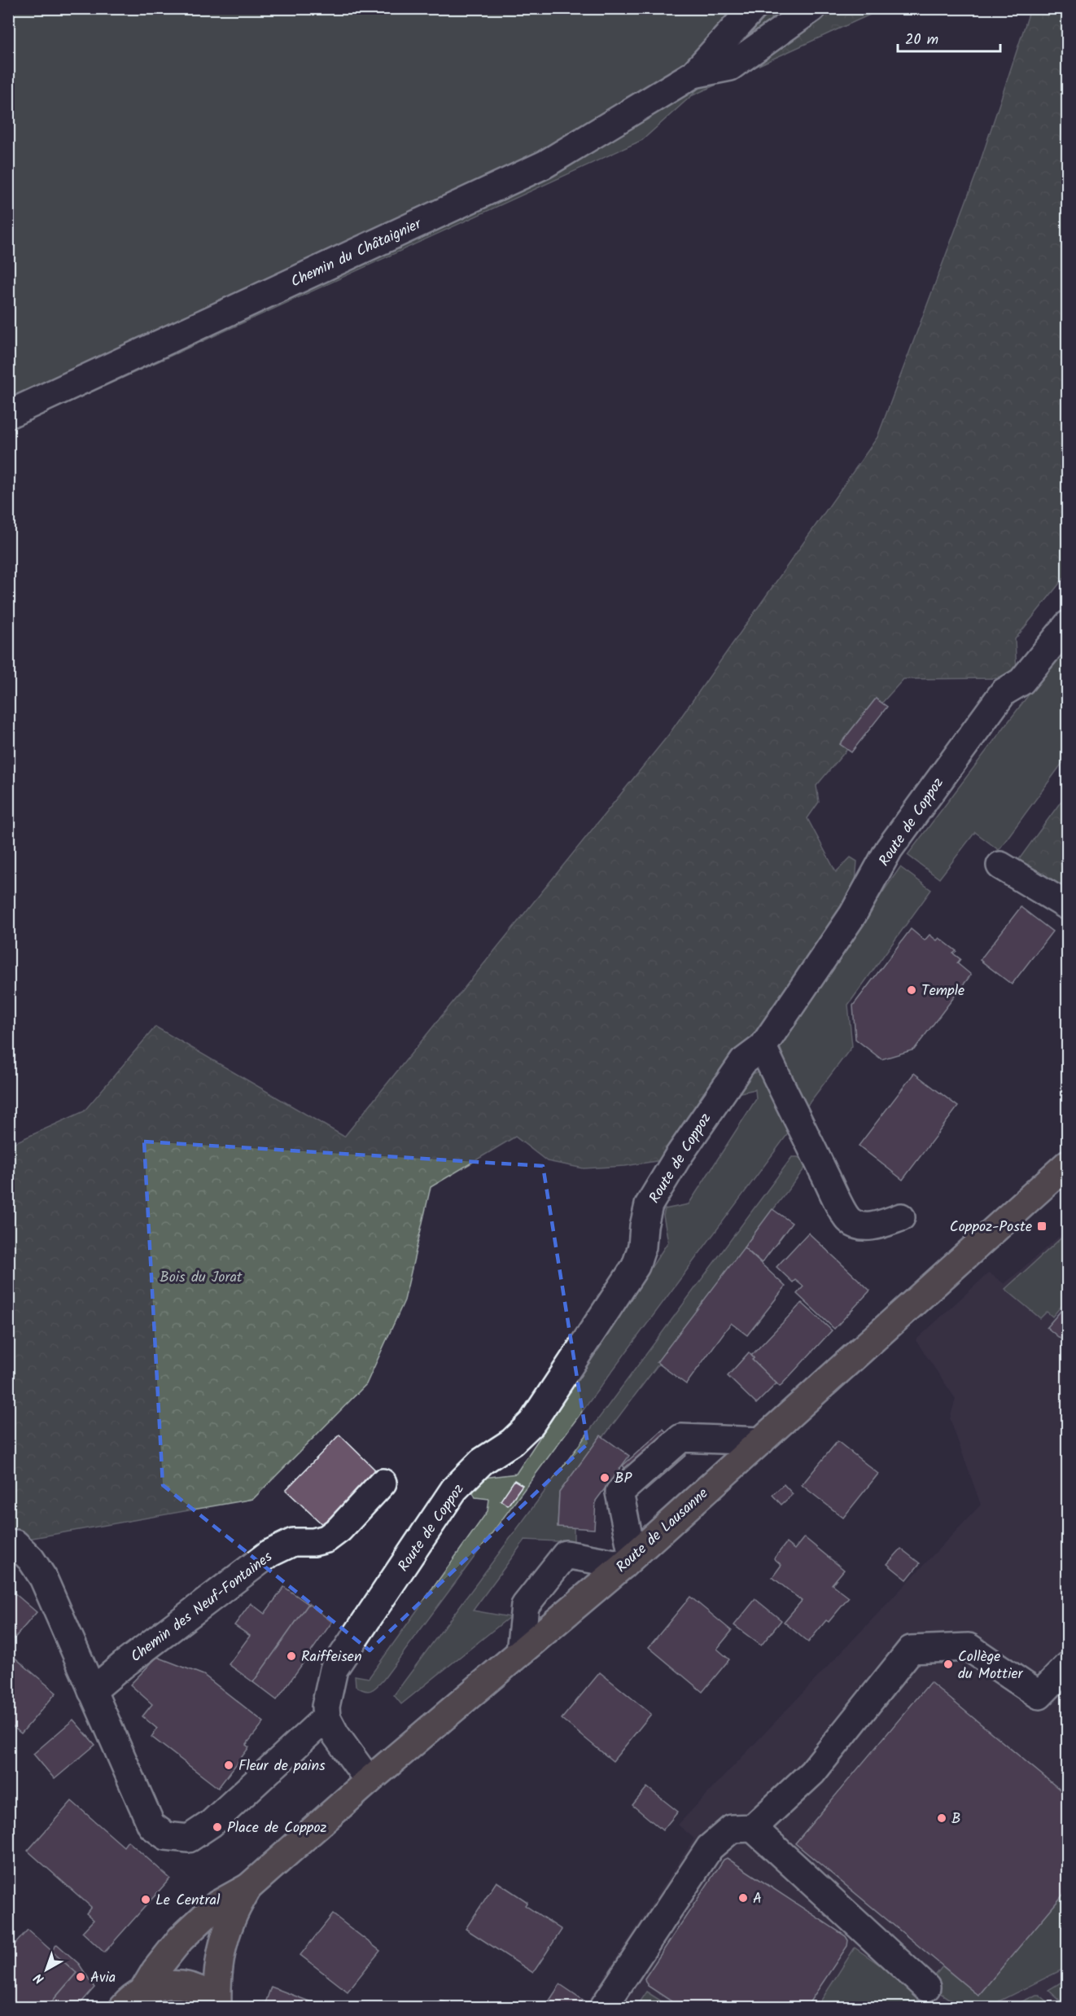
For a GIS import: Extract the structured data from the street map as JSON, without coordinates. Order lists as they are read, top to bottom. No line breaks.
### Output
{"streets":{"main road":["Route de Lausanne"],"street":["Chemin du Châtaignier","Route de Coppoz","Chemin des Neuf-Fontaines"]},"parks":["Bois du Jorat"],"places":{"other":["Temple","BP","Raiffeisen","Collège du Mottier","Fleur de pains","B","Place de Coppoz","A","Le Central","Avia"],"transit":["Coppoz-Poste"]},"scale_bar":"20 m","north":"bottom left"}
